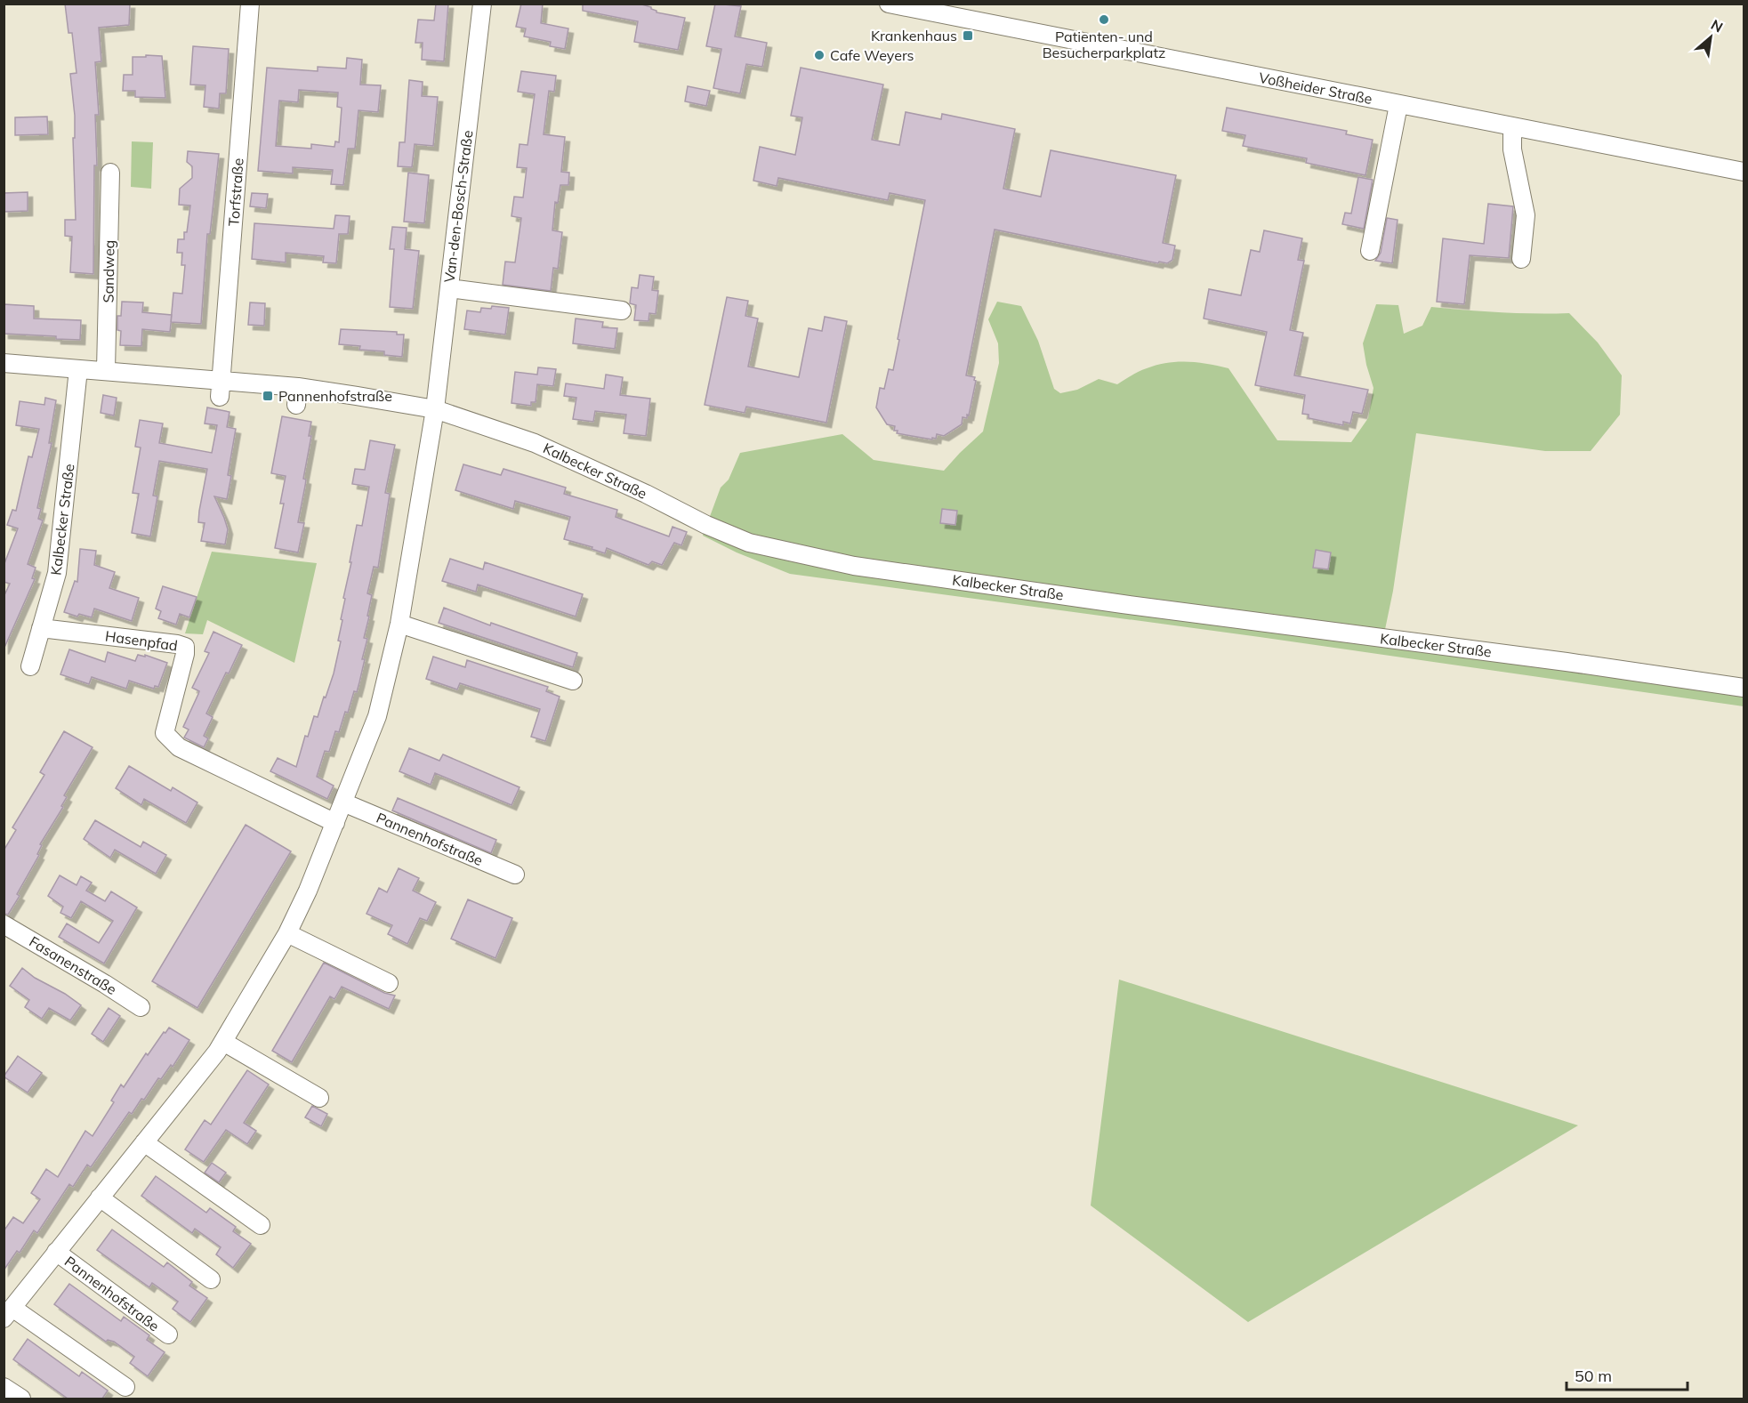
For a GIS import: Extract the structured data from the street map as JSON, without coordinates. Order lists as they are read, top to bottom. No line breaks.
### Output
{"streets":{"street":["Voßheider Straße","Torfstraße","Van-den-Bosch-Straße","Sandweg","Kalbecker Straße","Hasenpfad","Pannenhofstraße","Fasanenstraße"]},"crossings":[["Torfstraße","Kalbecker Straße"],["Van-den-Bosch-Straße","Kalbecker Straße"],["Van-den-Bosch-Straße","Pannenhofstraße"],["Sandweg","Kalbecker Straße"],["Kalbecker Straße","Hasenpfad"],["Kalbecker Straße","Pannenhofstraße"],["Hasenpfad","Pannenhofstraße"]],"places":{"other":["Patienten- und Besucherparkplatz","Cafe Weyers"],"transit":["Krankenhaus","Pannenhofstraße"]},"scale_bar":"50 m","north":"top right"}
